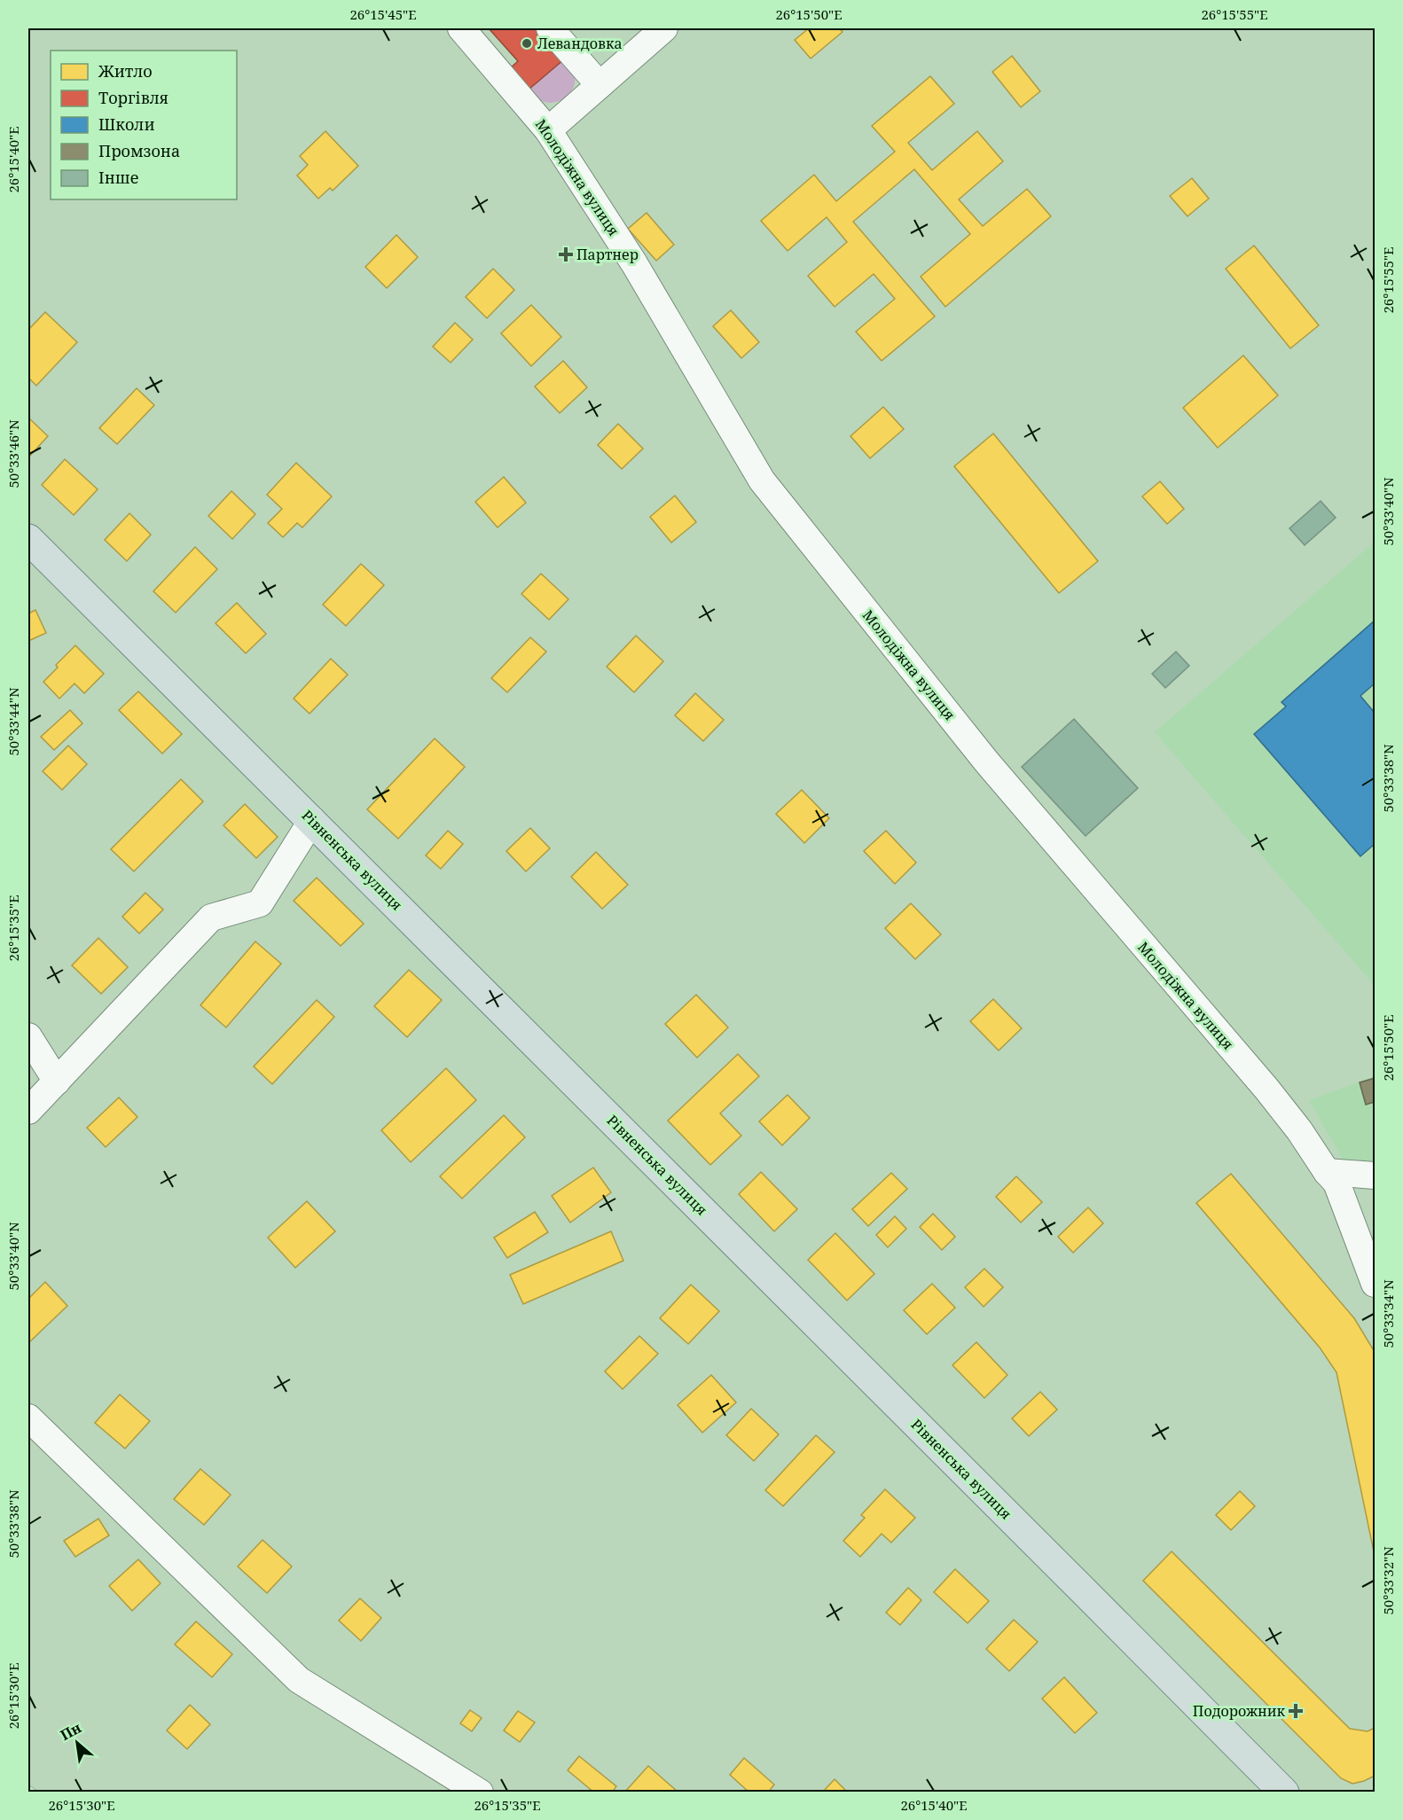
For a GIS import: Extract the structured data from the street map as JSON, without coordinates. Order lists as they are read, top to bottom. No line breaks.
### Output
{"streets":{"main road":["Рівненська вулиця"],"street":["Молодіжна вулиця"]},"places":{"other":["Левандовка"],"health":["Партнер","Подорожник"]},"legend":["Житло","Торгівля","Школи","Промзона","Інше"],"north":"top left","coordinates":["26°15'45\"E","26°15'50\"E","26°15'55\"E","26°15'40\"E","50°33'46\"N","50°33'40\"N","50°33'44\"N","50°33'38\"N","26°15'35\"E","50°33'34\"N","50°33'32\"N","26°15'30\"E"]}
